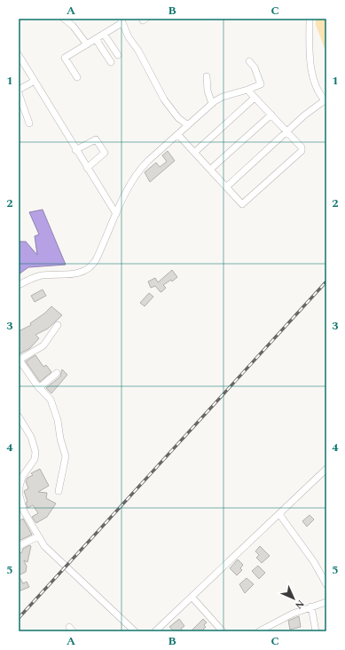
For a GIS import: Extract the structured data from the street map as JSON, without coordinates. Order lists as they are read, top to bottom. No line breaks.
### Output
{"north":"bottom right","grid":{"columns":["A","B","C"],"rows":["1","2","3","4","5"]}}
